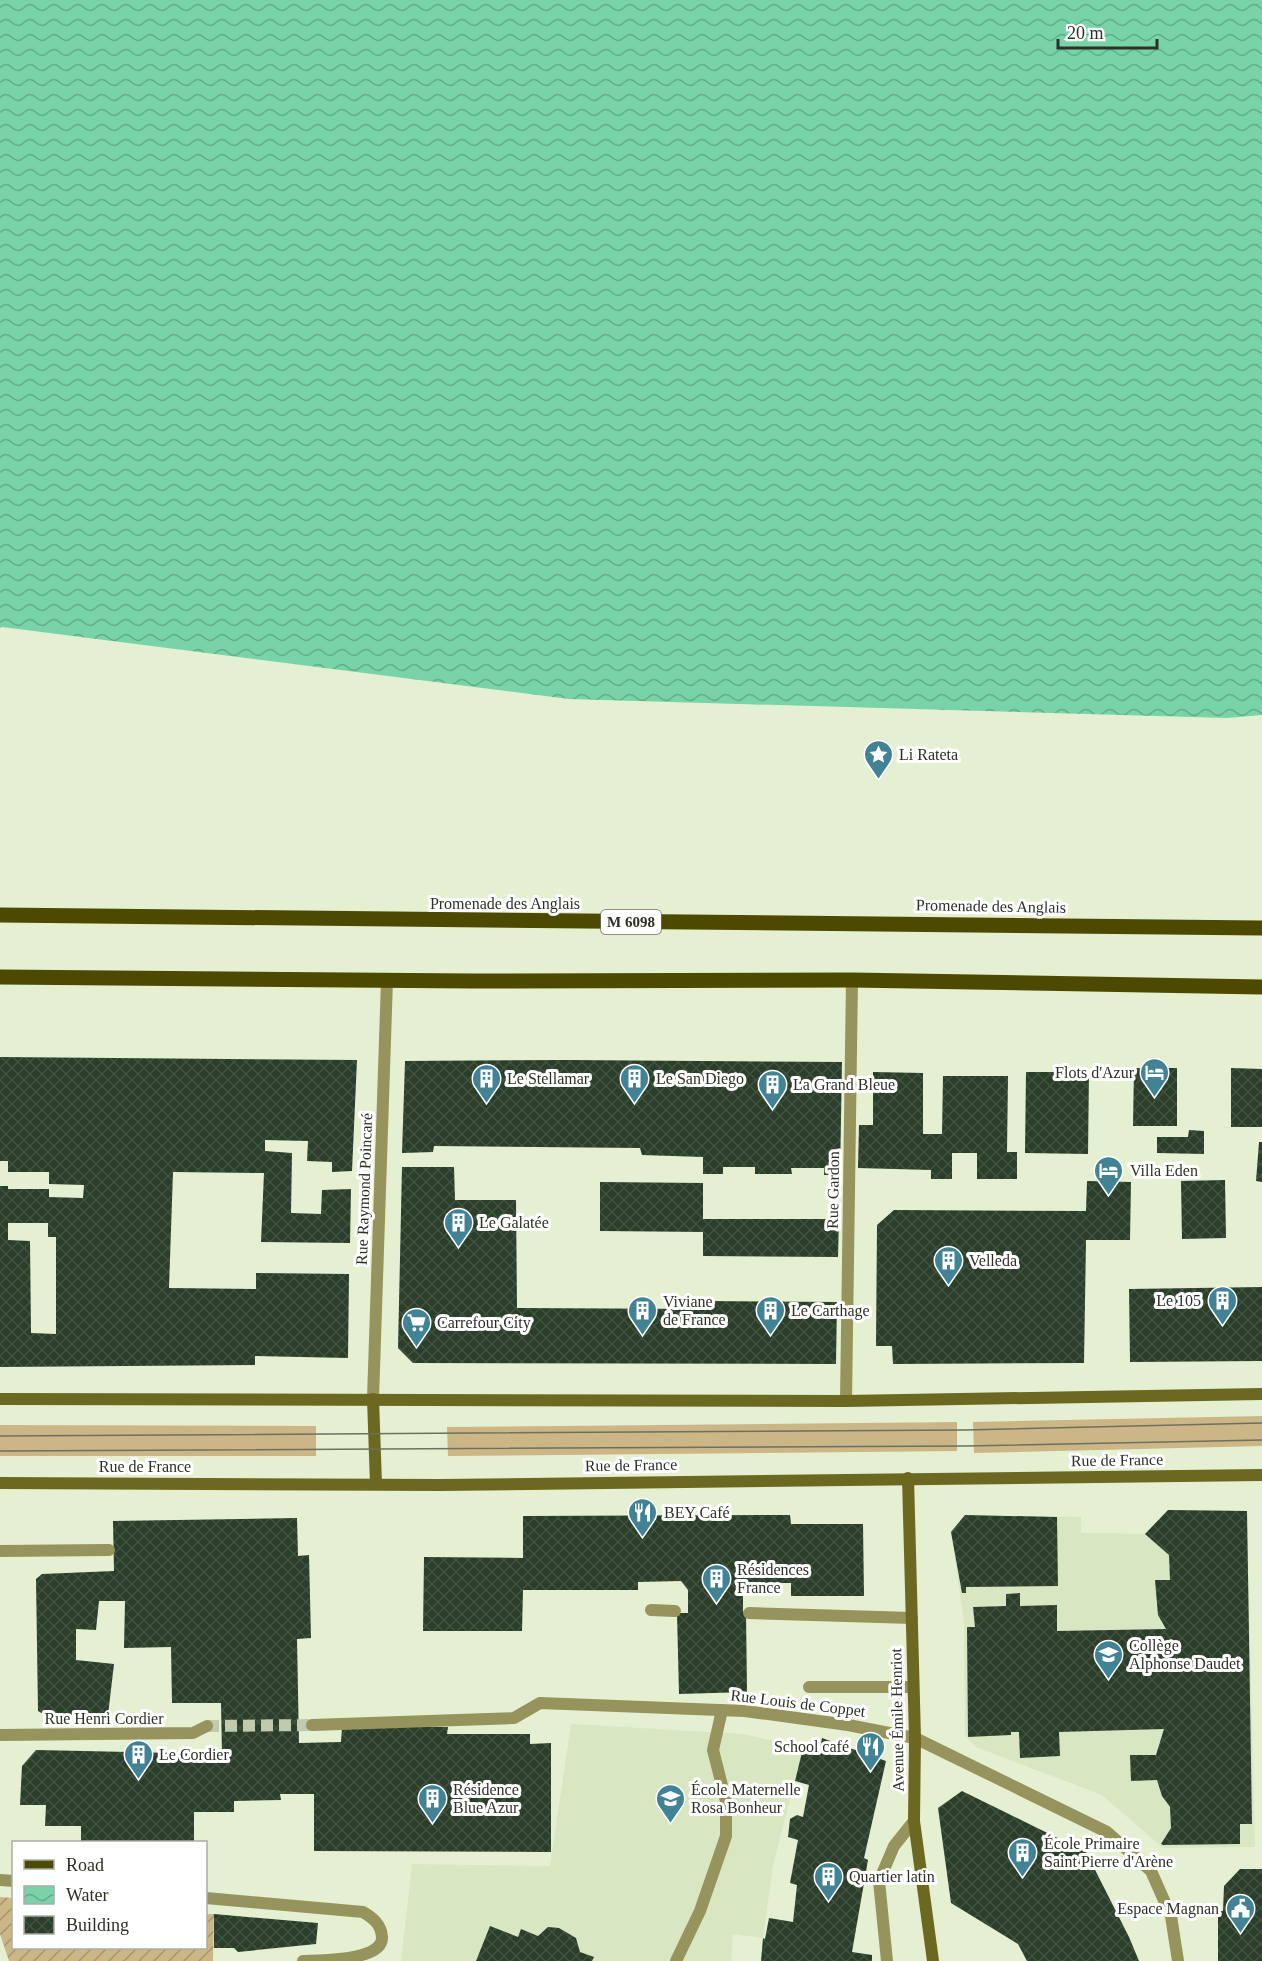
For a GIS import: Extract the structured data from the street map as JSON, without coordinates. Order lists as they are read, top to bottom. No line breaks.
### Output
{"streets":{"main road":["Promenade des Anglais","M 6098","Rue de France","Avenue Émile Henriot"],"street":["Rue Raymond Poincaré","Rue Gardon","Rue Louis de Coppet","Rue Henri Cordier"]},"crossings":[["Rue de France","Avenue Émile Henriot"],["Rue Louis de Coppet","Avenue Émile Henriot"]],"places":{"place":["Li Rateta"],"hotel":["Flots d'Azur","Villa Eden"],"building":["Le Stellamar","Le San Diego","La Grand Bleue","Le Galatée","Velleda","Le 105","Viviane de France","Le Carthage","Résidences France","Le Cordier","Résidence Blue Azur","École Primaire Saint Pierre d'Arène","Quartier latin"],"supermarket":["Carrefour City"],"restaurant":["BEY Café","School café"],"school or university":["Collège Alphonse Daudet","École Maternelle Rosa Bonheur"],"public building":["Espace Magnan"]},"legend":["Road","Water","Building"],"scale_bar":"20 m"}
